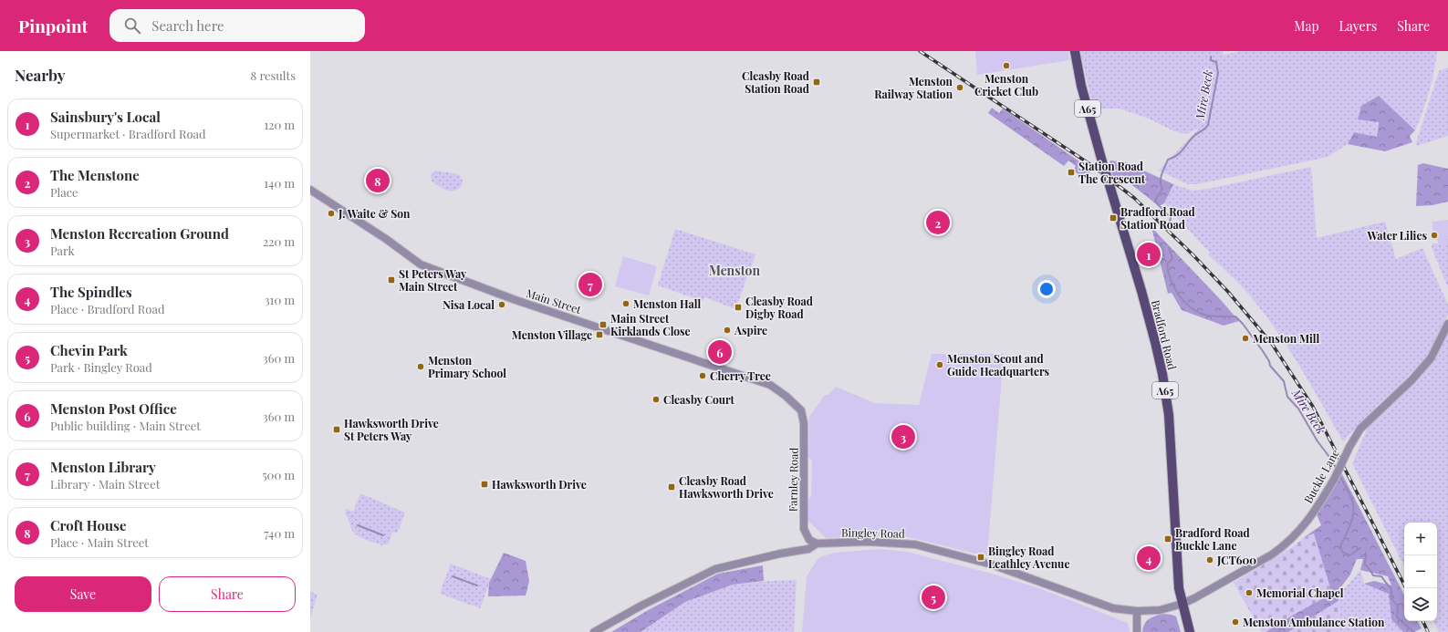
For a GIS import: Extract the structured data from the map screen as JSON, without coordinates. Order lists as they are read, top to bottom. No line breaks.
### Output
{"streets":{"main road":["A65","Bradford Road"],"street":["Main Street","Buckle Lane","Farnley Road","Bingley Road"]},"crossings":[["Main Street","Farnley Road"],["Bradford Road","Buckle Lane"],["Bradford Road","Bingley Road"],["Buckle Lane","Bingley Road"],["Farnley Road","Bingley Road"]],"districts":["Menston"],"water":["Mire Beck"],"places":{"other":["Menston Cricket Club","Menston Railway Station","J. Waite & Son","Water Lilies","Menston Hall","Nisa Local","Aspire","Menston Mill","Menston Scout and Guide Headquarters","Menston Primary School","Cherry Tree","Cleasby Court","JCT600","Memorial Chapel","Menston Ambulance Station"],"transit":["Cleasby Road Station Road","Station Road The Crescent","Bradford Road Station Road","St Peters Way Main Street","Cleasby Road Digby Road","Main Street Kirklands Close","Menston Village","Hawksworth Drive St Peters Way","Hawksworth Drive","Cleasby Road Hawksworth Drive","Bradford Road Buckle Lane","Bingley Road Leathley Avenue"]},"page":{"header":"Pinpoint","search":"Search here","nav":["Map","Layers","Share"],"heading":["Nearby","8 results"],"list":[{"mark":"1","name":"Sainsbury's Local","note":"Supermarket · Bradford Road","value":"120 m"},{"mark":"2","name":"The Menstone","note":"Place","value":"140 m"},{"mark":"3","name":"Menston Recreation Ground","note":"Park","value":"220 m"},{"mark":"4","name":"The Spindles","note":"Place · Bradford Road","value":"310 m"},{"mark":"5","name":"Chevin Park","note":"Park · Bingley Road","value":"360 m"},{"mark":"6","name":"Menston Post Office","note":"Public building · Main Street","value":"360 m"},{"mark":"7","name":"Menston Library","note":"Library · Main Street","value":"500 m"},{"mark":"8","name":"Croft House","note":"Place · Main Street","value":"740 m"}],"pins":["8","2","1","7","6","3","4","5"],"map_buttons":["+","−"],"buttons":["Save","Share"]}}
